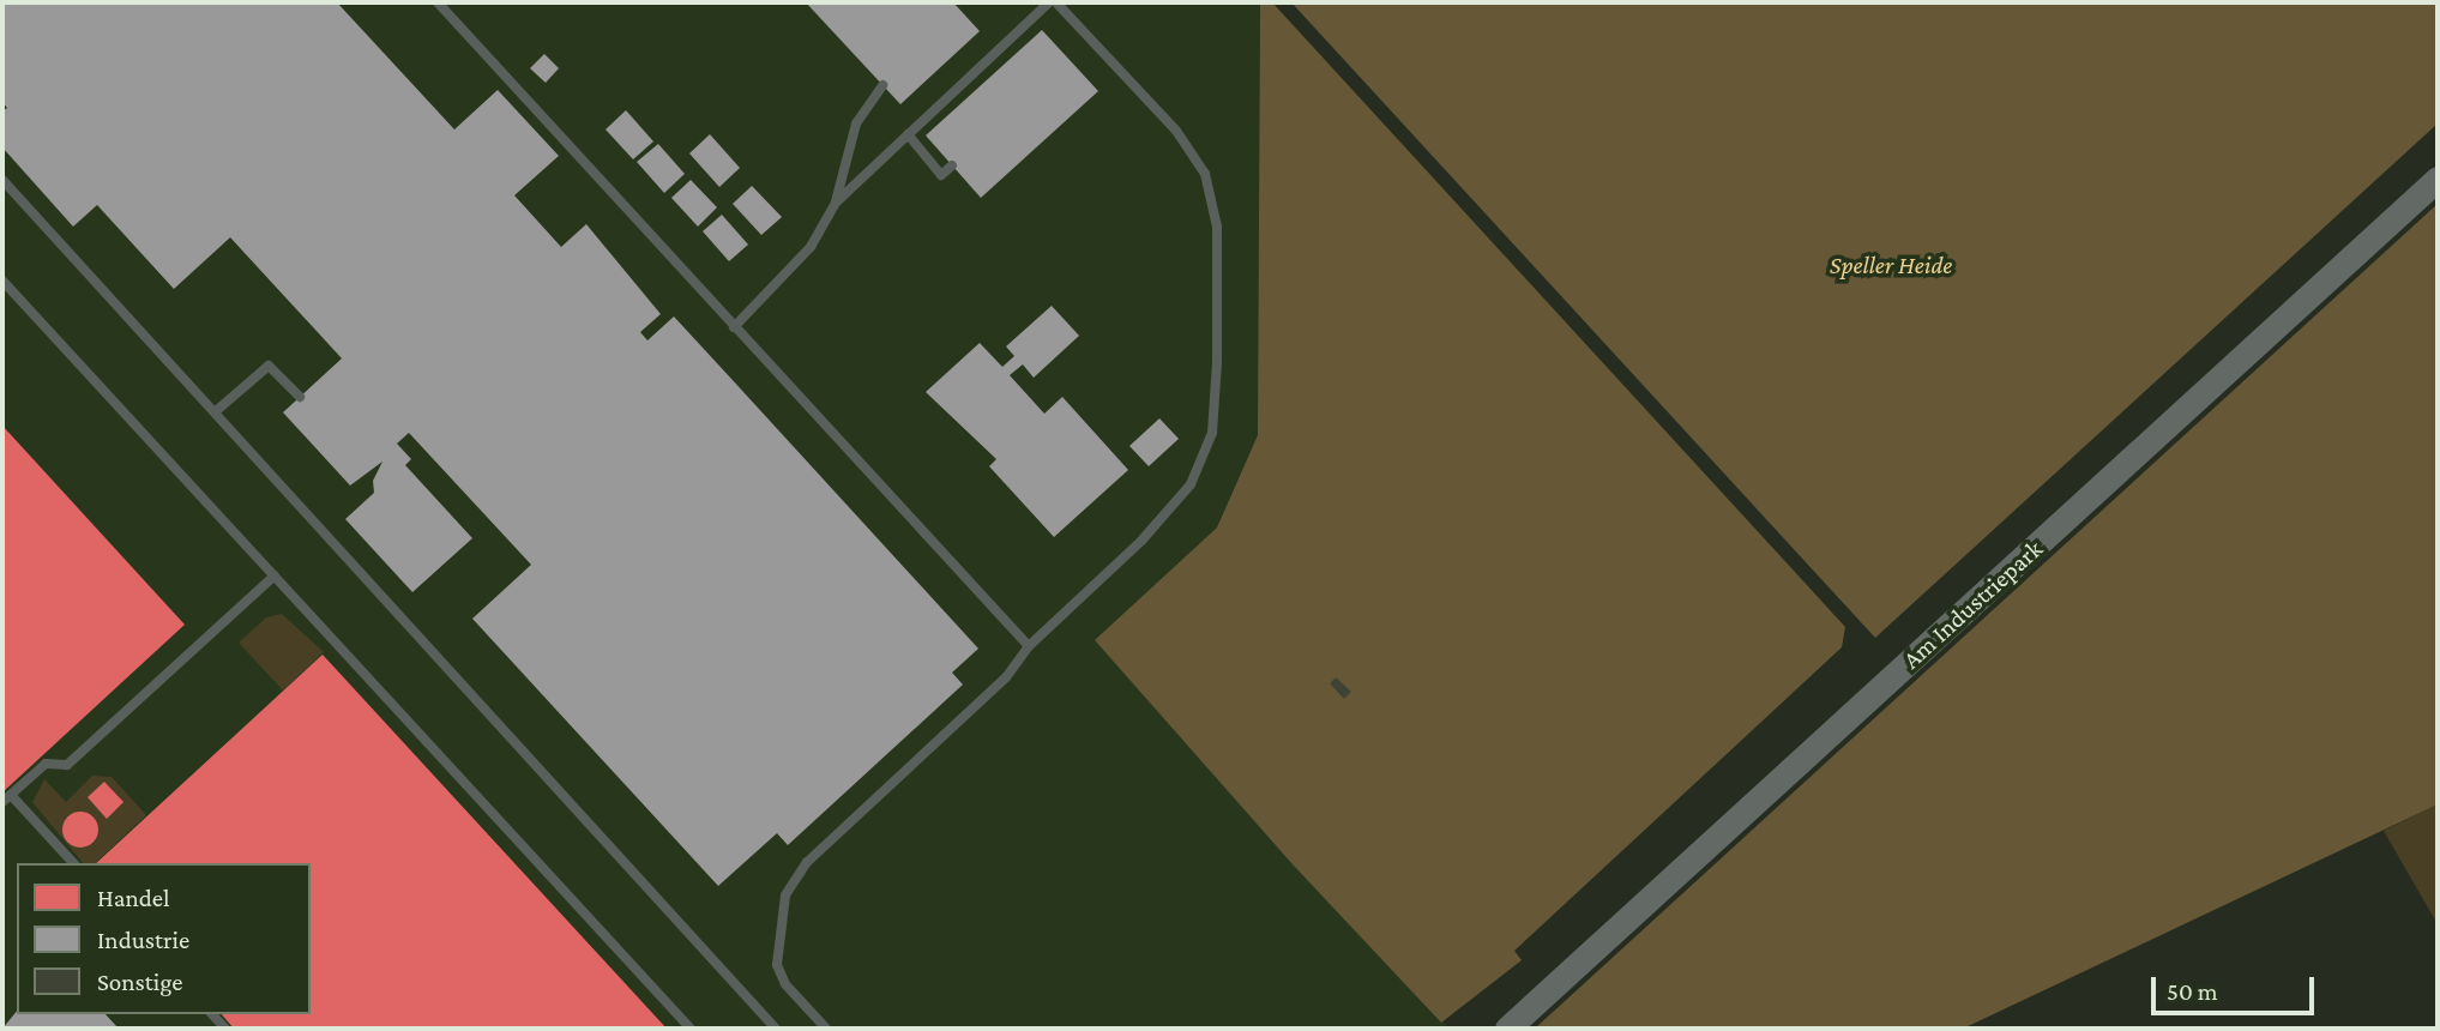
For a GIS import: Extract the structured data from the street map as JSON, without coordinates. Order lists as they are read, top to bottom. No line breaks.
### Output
{"streets":{"street":["Am Industriepark"]},"parks":["Speller Heide"],"legend":["Handel","Industrie","Sonstige"],"scale_bar":"50 m"}
